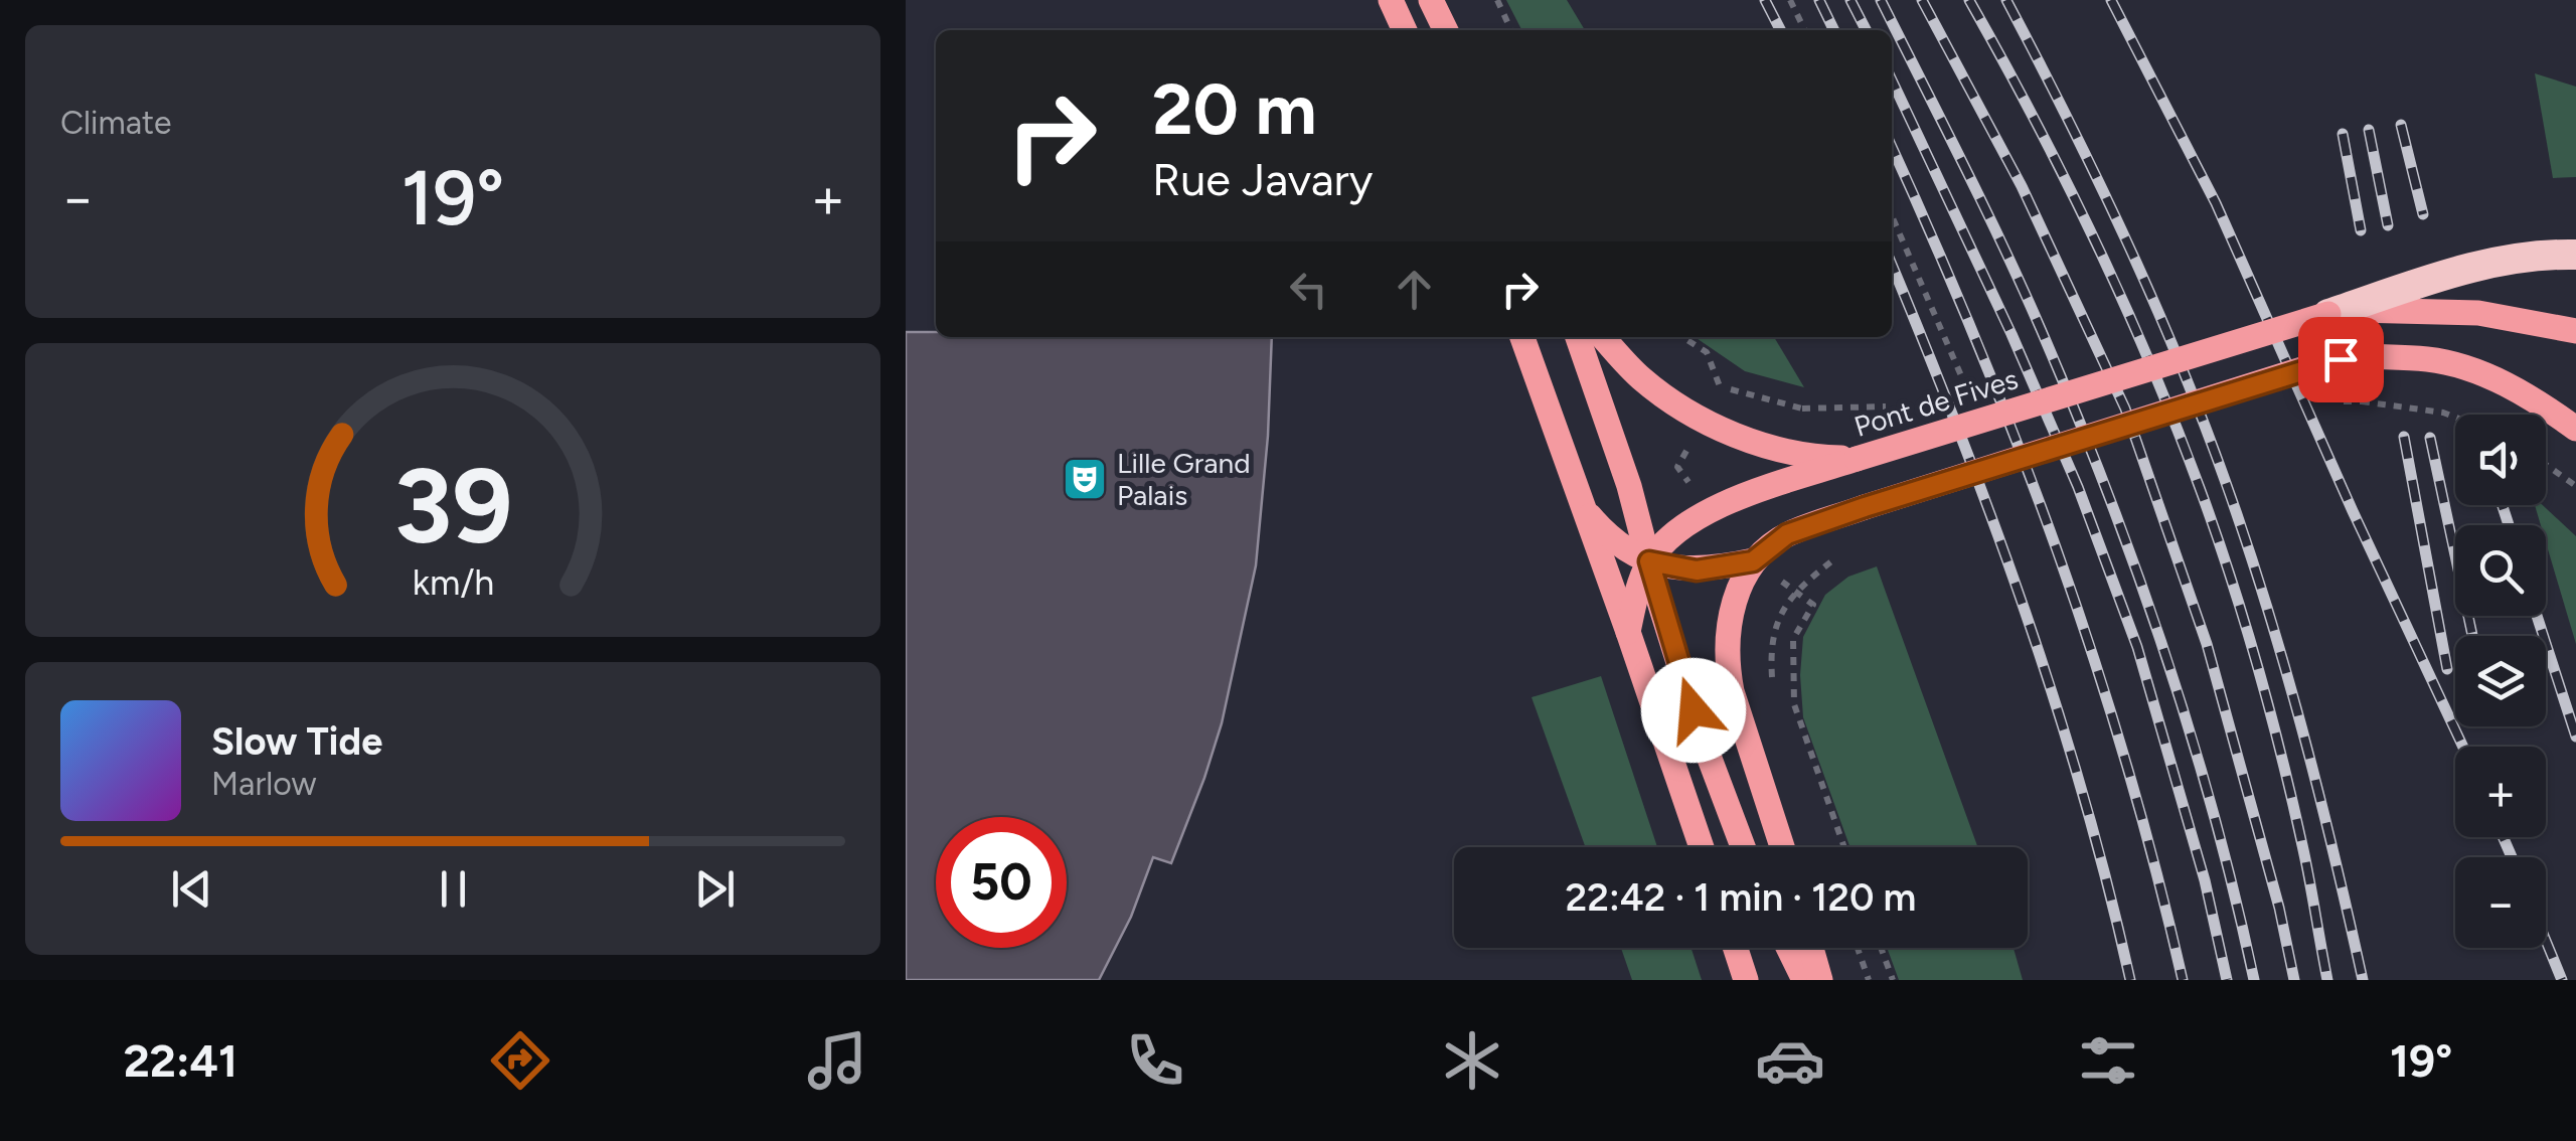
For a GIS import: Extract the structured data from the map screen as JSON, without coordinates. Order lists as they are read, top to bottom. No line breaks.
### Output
{"streets":{"main road":["Pont de Fives"]},"places":{"theatre":["Lille Grand Palais"]},"page":{"tile":"Climate","turn":["20 m","Rue Javary"],"heat":["−","19°","+"],"map_buttons":["+","−"],"song":["Slow Tide","Marlow"],"limit":"50","trip":"22:42 · 1 min · 120 m","tabs":["22:41","19°"],"gauge":["39","km/h"]}}
